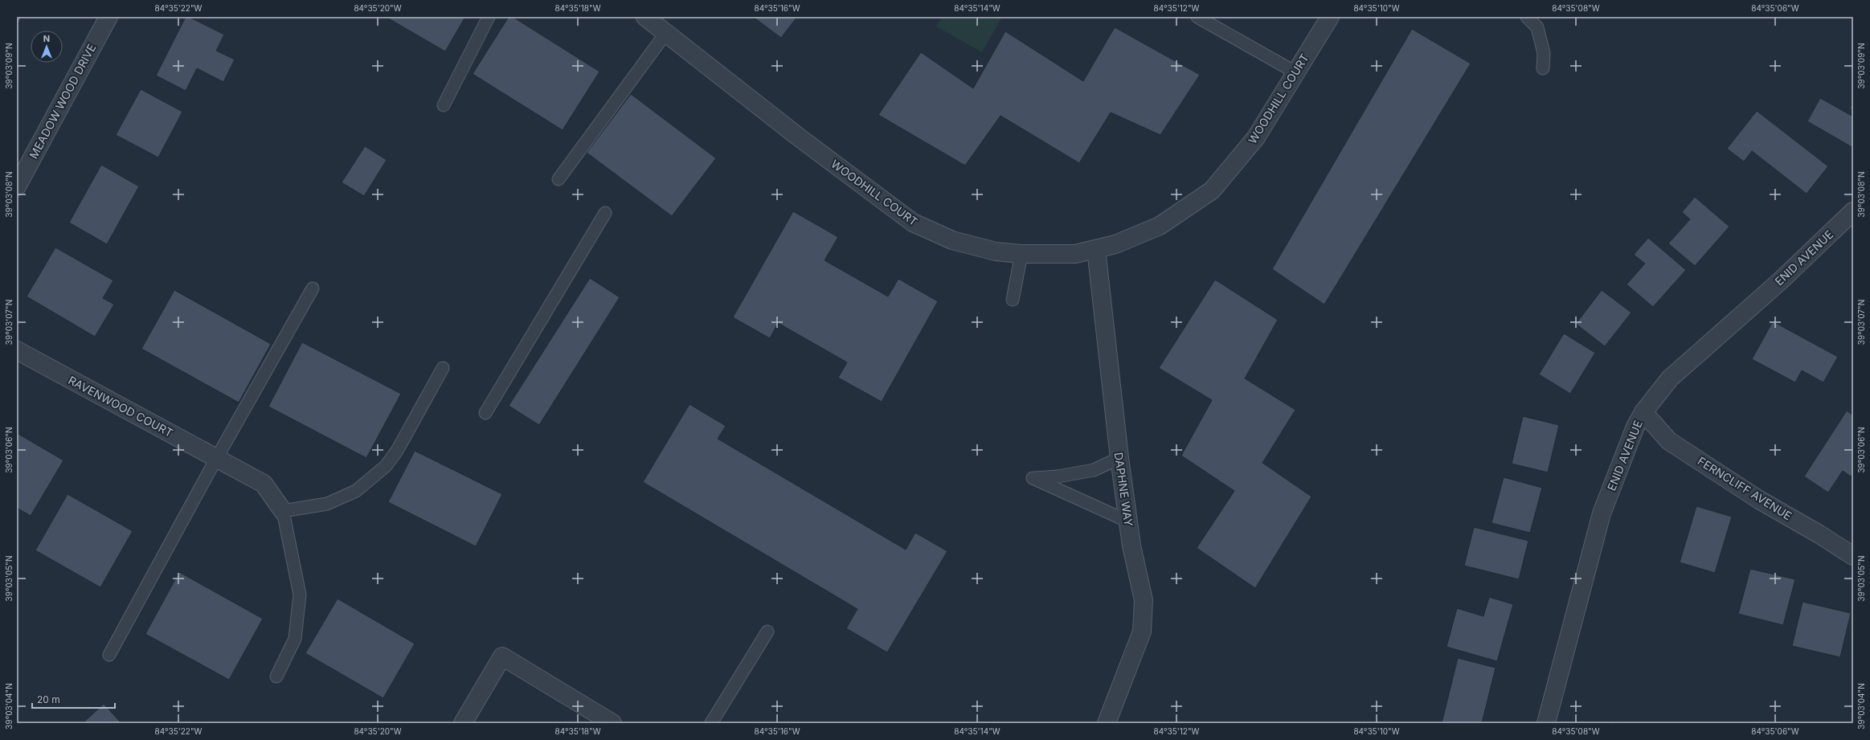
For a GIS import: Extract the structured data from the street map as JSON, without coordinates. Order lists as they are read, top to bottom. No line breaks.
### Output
{"streets":{"street":["WOODHILL COURT","MEADOW WOOD DRIVE","ENID AVENUE","RAVENWOOD COURT","FERNCLIFF AVENUE","DAPHNE WAY"]},"crossings":[["WOODHILL COURT","DAPHNE WAY"],["ENID AVENUE","FERNCLIFF AVENUE"]],"scale_bar":"20 m","north":"top","coordinates":["84°35'22\"W","84°35'20\"W","84°35'18\"W","84°35'16\"W","84°35'14\"W","84°35'12\"W","84°35'10\"W","84°35'08\"W","84°35'06\"W","39°03'09\"N","39°03'08\"N","39°03'07\"N","39°03'06\"N","39°03'05\"N","39°03'04\"N"]}
